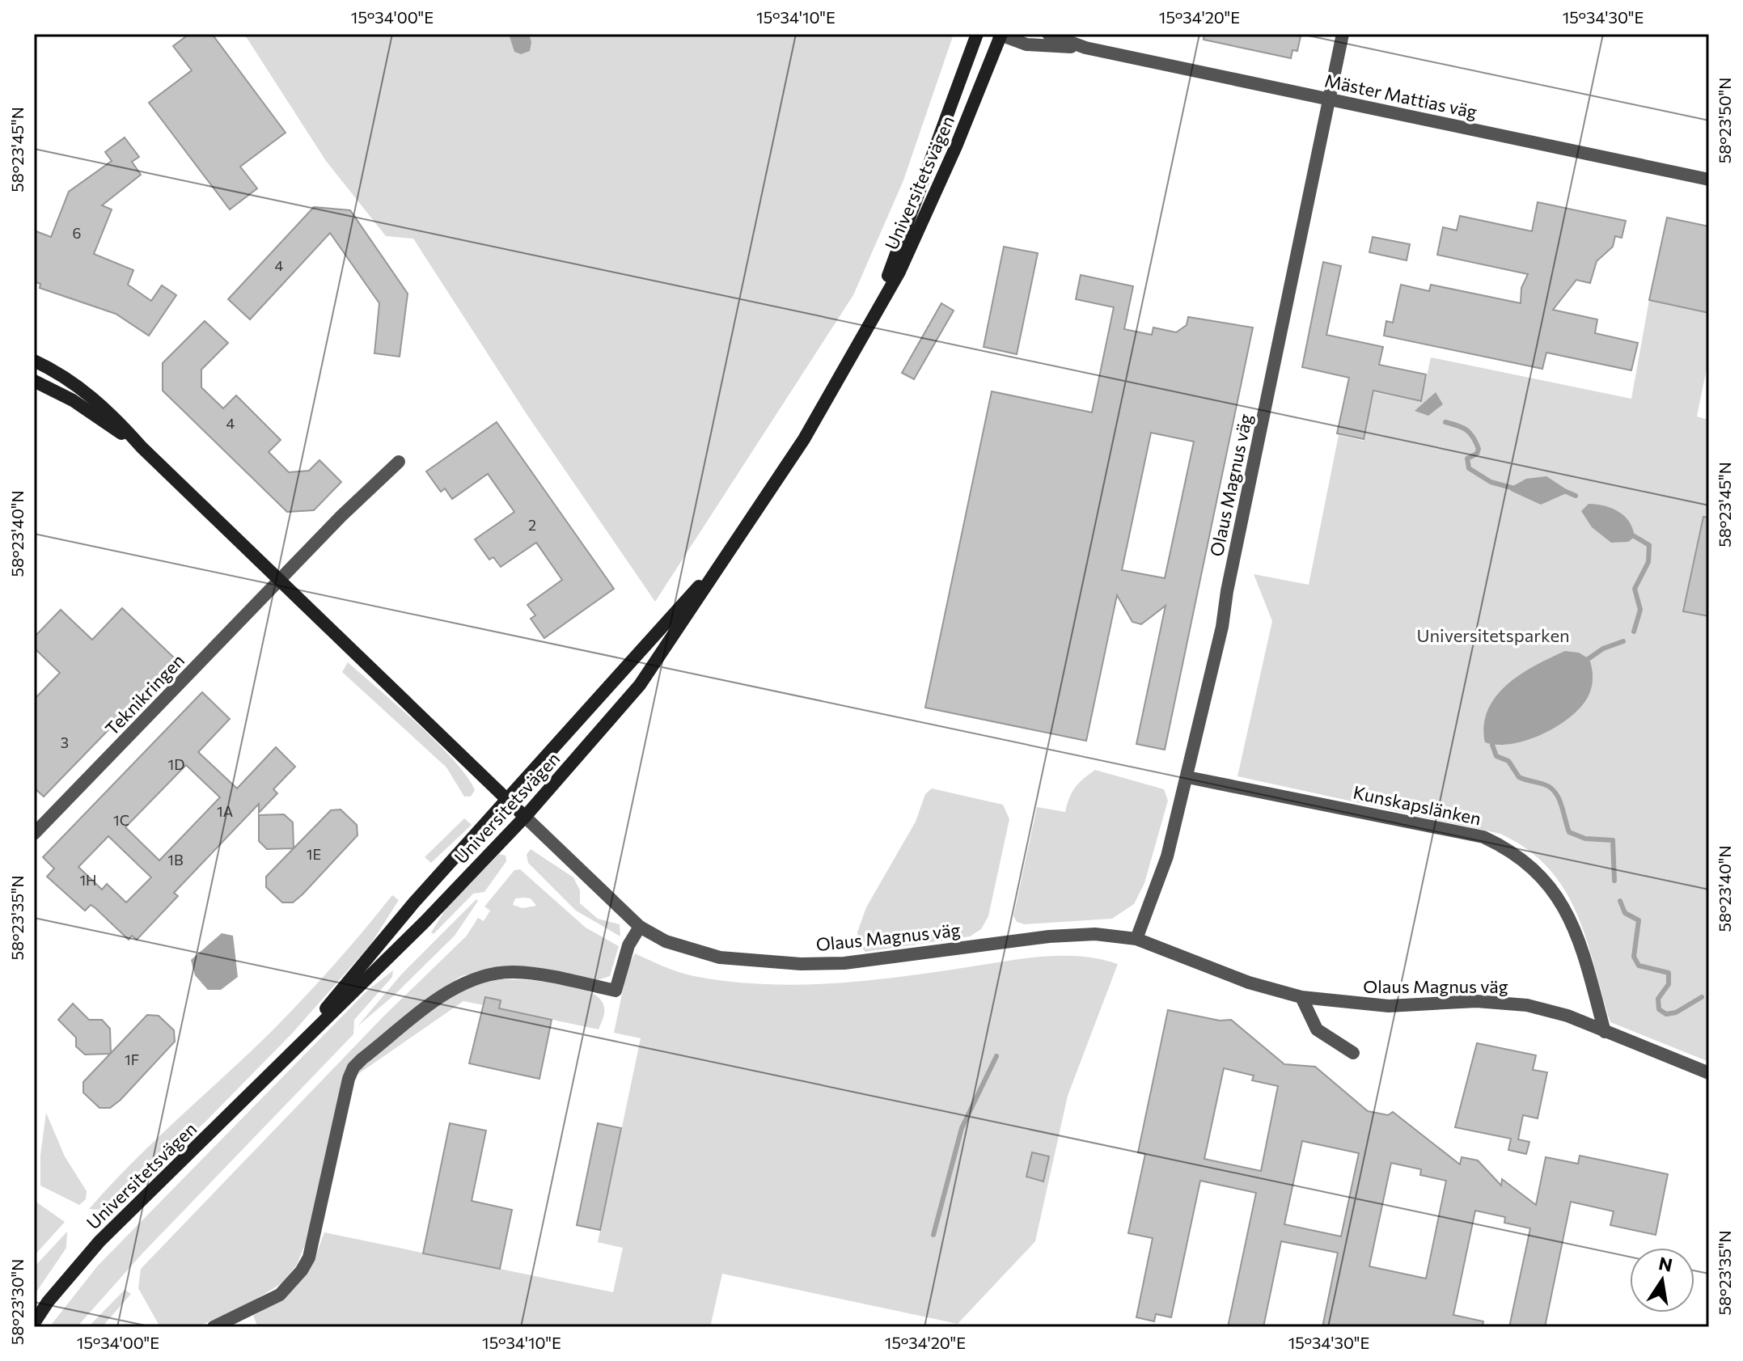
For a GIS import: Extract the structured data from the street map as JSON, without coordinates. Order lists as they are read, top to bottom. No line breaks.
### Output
{"streets":{"main road":["Universitetsvägen","Olaus Magnus väg"],"street":["Mäster Mattias väg","Teknikringen","Kunskapslänken"]},"crossings":[["Mäster Mattias väg","Universitetsvägen"],["Mäster Mattias väg","Olaus Magnus väg"],["Universitetsvägen","Olaus Magnus väg"],["Olaus Magnus väg","Kunskapslänken"]],"parks":["Universitetsparken"],"house_numbers":["6","4","4","2","3","1D","1A","1C","1E","1B","1H","1F"],"north":"top","coordinates":["15°34'00\"E","15°34'10\"E","15°34'20\"E","15°34'30\"E","58°23'50\"N","58°23'45\"N","58°23'40\"N","58°23'35\"N","58°23'30\"N"]}
